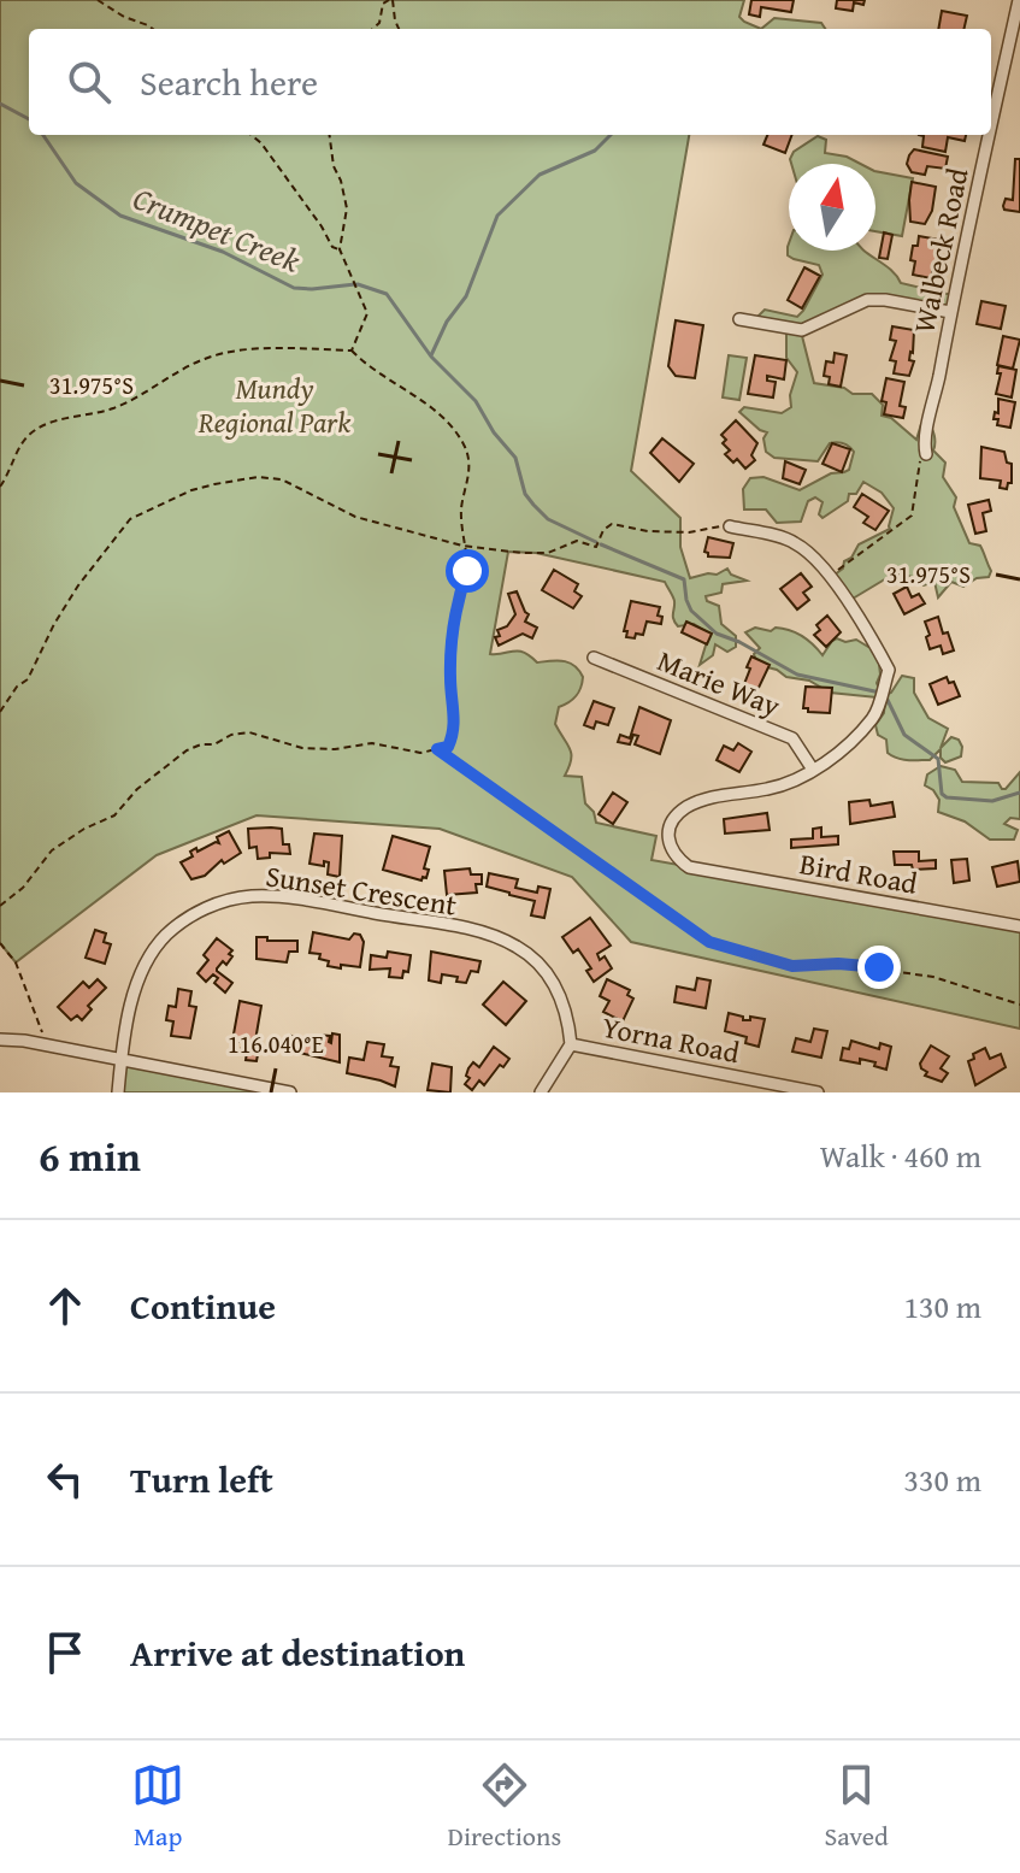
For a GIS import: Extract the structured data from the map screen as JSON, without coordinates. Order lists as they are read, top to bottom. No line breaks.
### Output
{"streets":{"street":["Walbeck Road","Marie Way","Bird Road","Sunset Crescent","Yorna Road"]},"crossings":[["Marie Way","Bird Road"],["Sunset Crescent","Yorna Road"]],"water":["Crumpet Creek"],"parks":["Mundy Regional Park"],"north":"top","page":{"search":"Search here","heading":["6 min","Walk · 460 m"],"list":[["Continue","130 m"],["Turn left","330 m"],"Arrive at destination"],"nav":["Map","Directions","Saved"]},"coordinates":["31.975°S","116.040°E"]}
